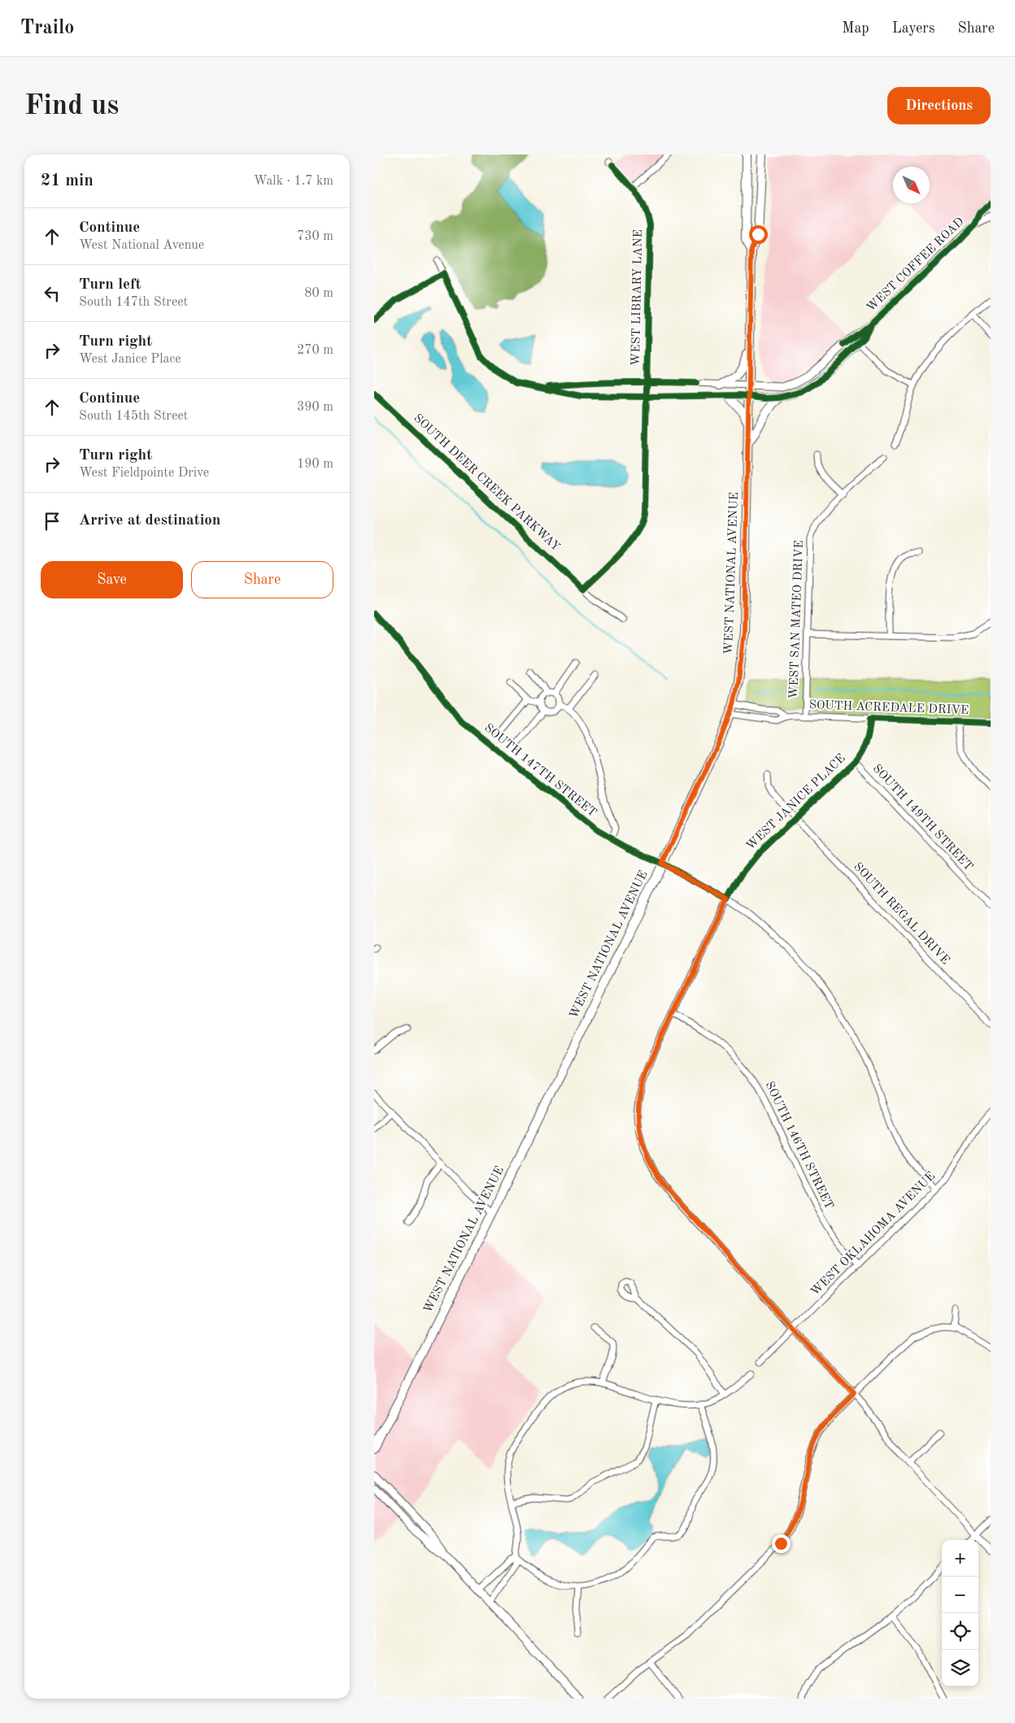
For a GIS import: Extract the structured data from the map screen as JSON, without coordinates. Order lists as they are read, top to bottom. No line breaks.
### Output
{"streets":{"main road":["WEST NATIONAL AVENUE"],"street":["WEST COFFEE ROAD","WEST LIBRARY LANE","SOUTH DEER CREEK PARKWAY","WEST SAN MATEO DRIVE","SOUTH ACREDALE DRIVE","SOUTH 147TH STREET","WEST JANICE PLACE","SOUTH 149TH STREET","SOUTH REGAL DRIVE","SOUTH 146TH STREET","WEST OKLAHOMA AVENUE"]},"crossings":[["WEST COFFEE ROAD","WEST NATIONAL AVENUE"],["WEST LIBRARY LANE","SOUTH DEER CREEK PARKWAY"],["WEST NATIONAL AVENUE","SOUTH ACREDALE DRIVE"],["WEST NATIONAL AVENUE","SOUTH 147TH STREET"],["WEST SAN MATEO DRIVE","SOUTH ACREDALE DRIVE"],["SOUTH ACREDALE DRIVE","WEST JANICE PLACE"],["SOUTH 147TH STREET","WEST JANICE PLACE"],["SOUTH 147TH STREET","WEST OKLAHOMA AVENUE"],["WEST JANICE PLACE","SOUTH 149TH STREET"],["WEST JANICE PLACE","SOUTH REGAL DRIVE"],["WEST JANICE PLACE","SOUTH 146TH STREET"],["WEST JANICE PLACE","WEST OKLAHOMA AVENUE"],["SOUTH 146TH STREET","WEST OKLAHOMA AVENUE"]],"north":"bottom right","page":{"header":"Trailo","nav":["Map","Layers","Share"],"buttons":["Directions",["Save","Share"]],"title":"Find us","heading":["21 min","Walk · 1.7 km"],"list":[["Continue","West National Avenue","730 m"],["Turn left","South 147th Street","80 m"],["Turn right","West Janice Place","270 m"],["Continue","South 145th Street","390 m"],["Turn right","West Fieldpointe Drive","190 m"],"Arrive at destination"],"map_buttons":["+","−"]}}
